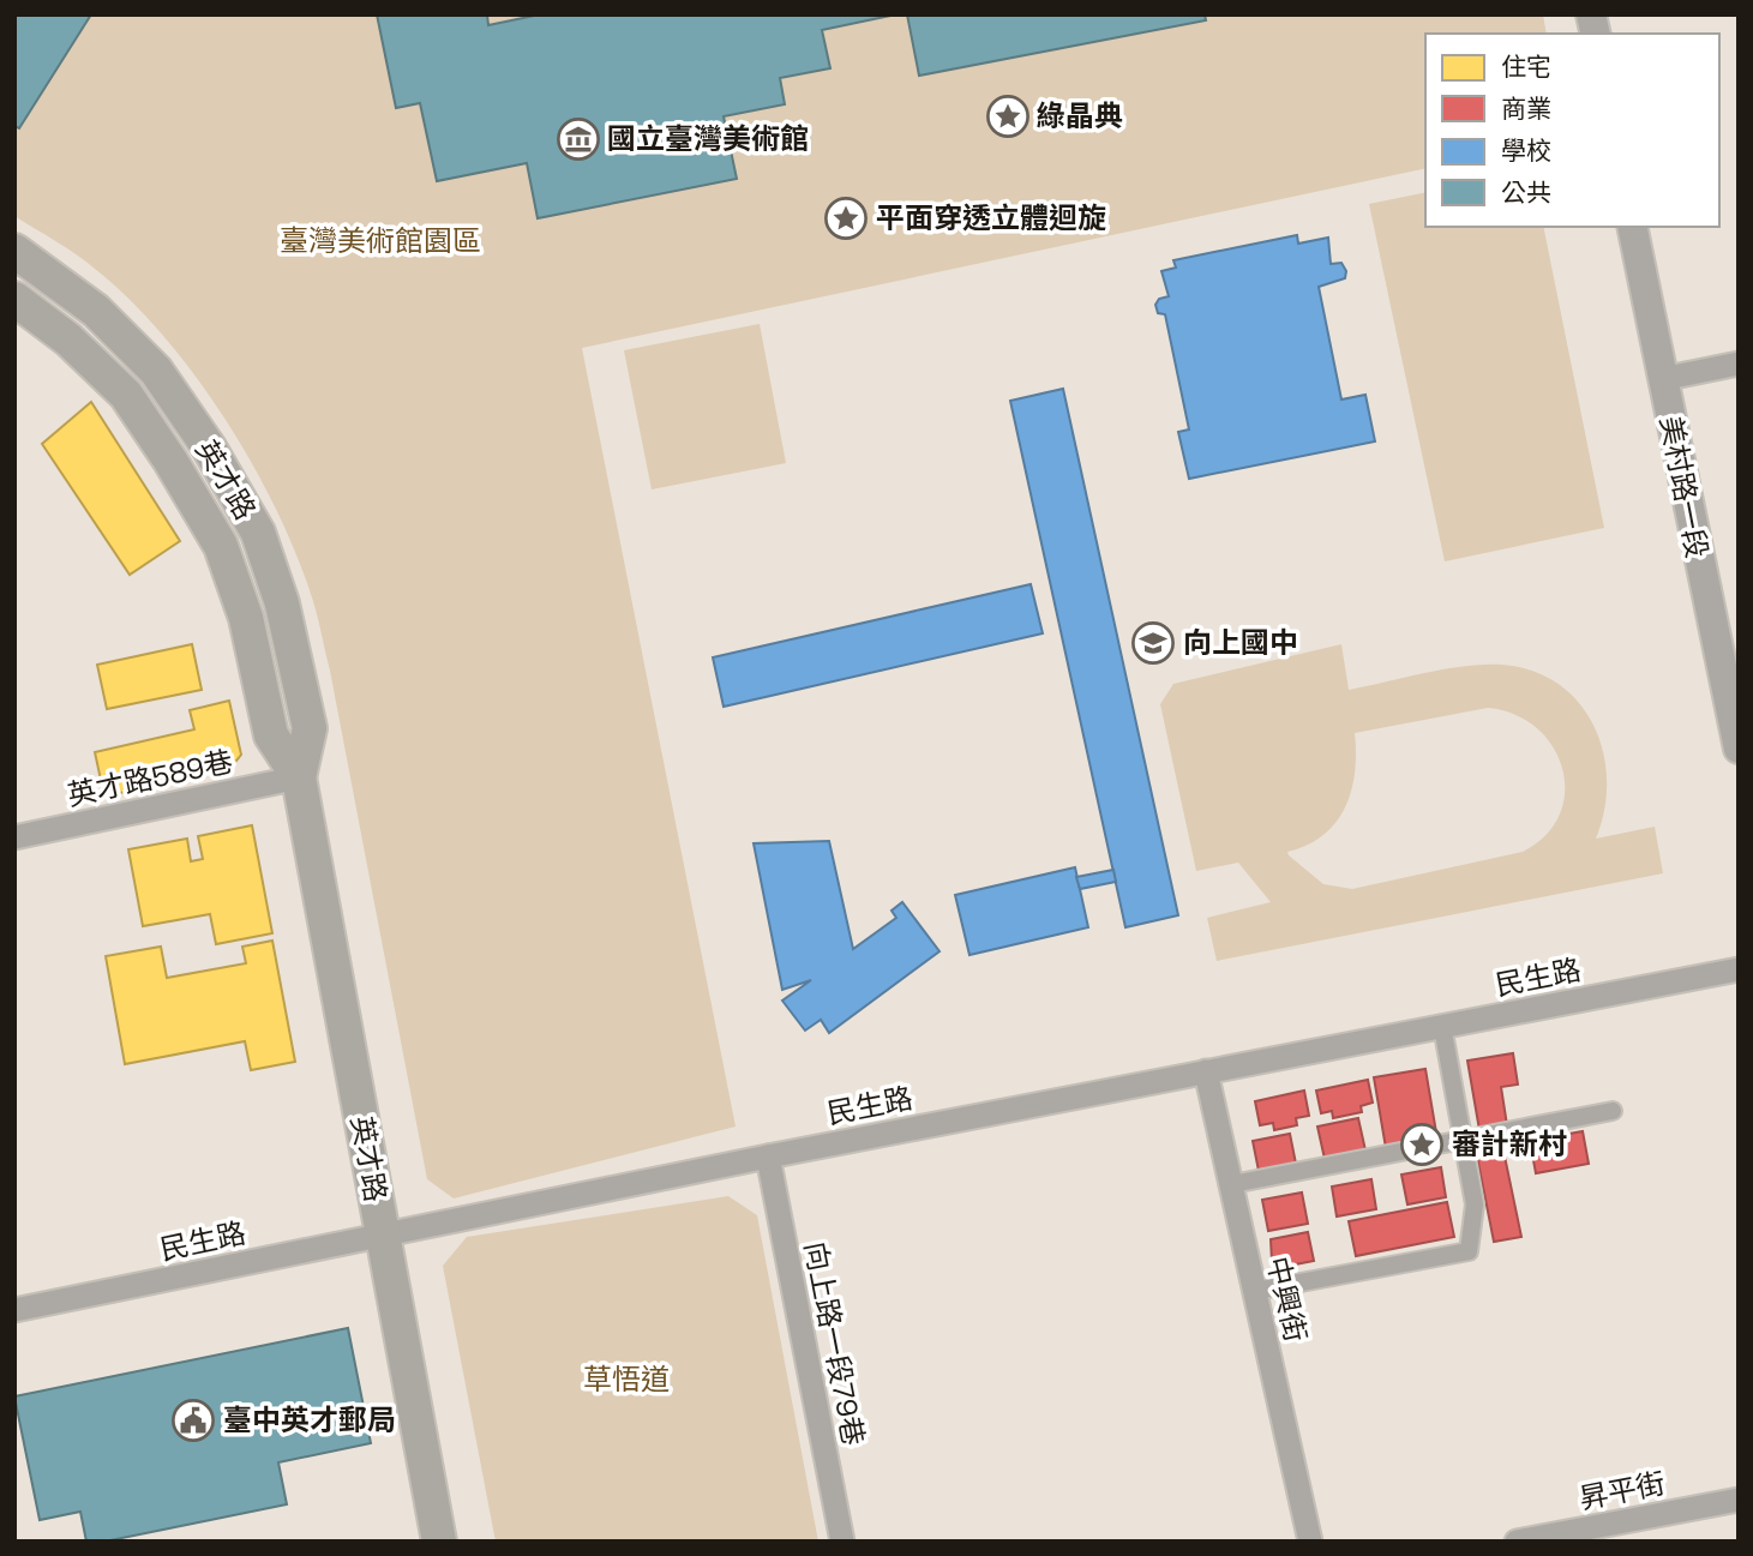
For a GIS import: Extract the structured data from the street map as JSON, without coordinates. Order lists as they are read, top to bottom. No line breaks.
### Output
{"streets":{"main road":["英才路"],"street":["美村路一段","英才路589巷","民生路","中興街","向上路一段79巷","昇平街"]},"crossings":[["英才路","英才路589巷"],["英才路","民生路"],["民生路","中興街"],["民生路","向上路一段79巷"]],"parks":["臺灣美術館園區","草悟道"],"places":{"place":["綠晶典","平面穿透立體迴旋","審計新村"],"museum":["國立臺灣美術館"],"school or university":["向上國中"],"public building":["臺中英才郵局"]},"legend":["住宅","商業","學校","公共"]}
